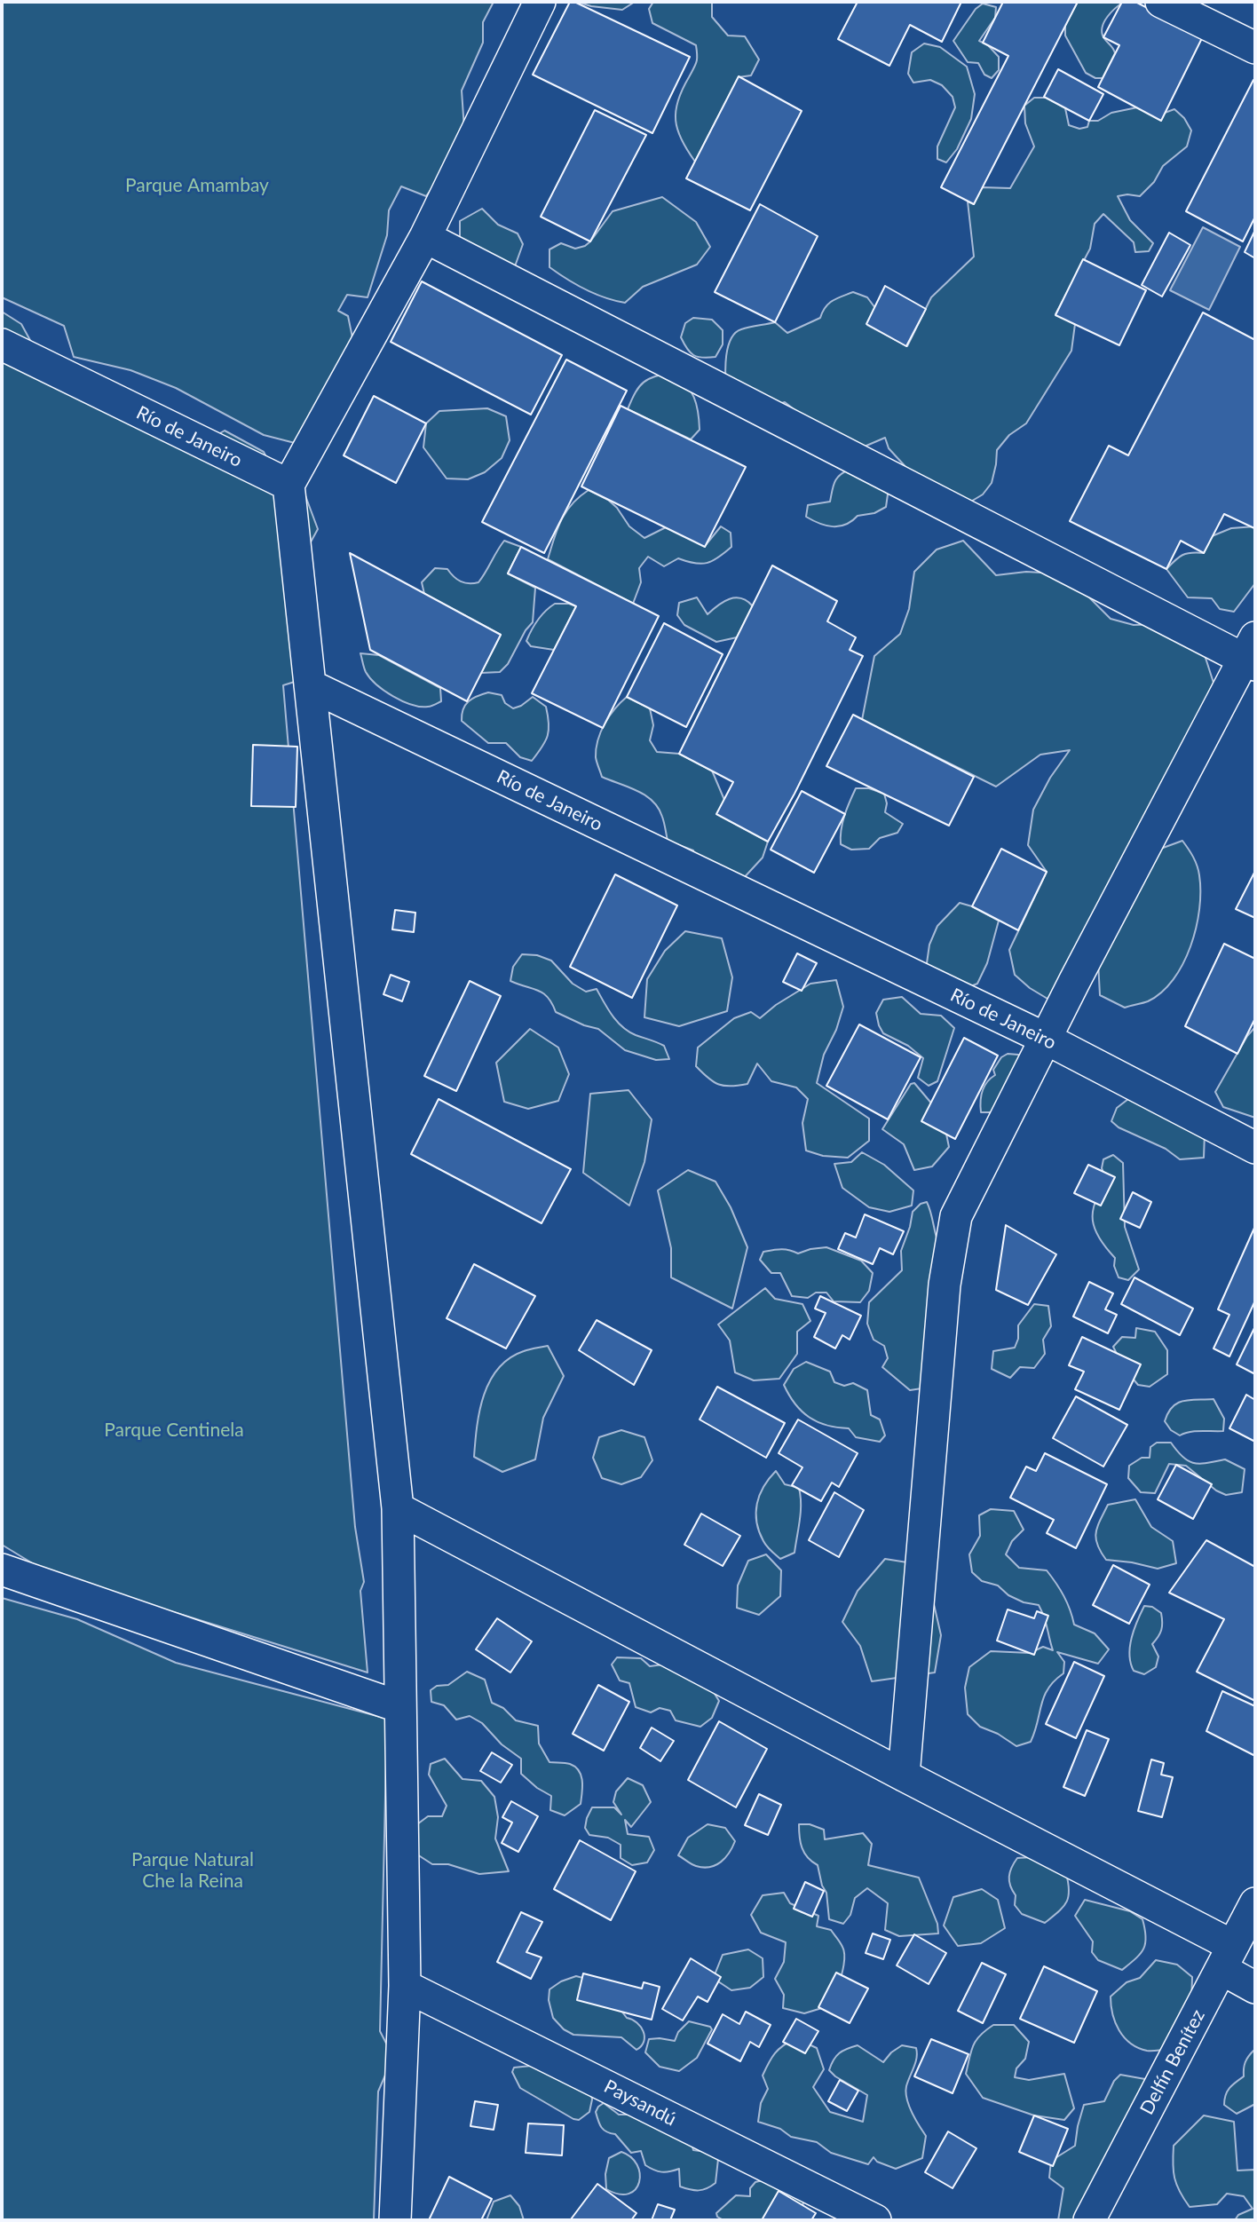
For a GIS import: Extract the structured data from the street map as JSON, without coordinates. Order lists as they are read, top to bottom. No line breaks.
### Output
{"streets":{"street":["Río de Janeiro","Delfín Benítez","Paysandú"]},"parks":["Parque Amambay","Parque Centinela","Parque Natural Che la Reina"]}
